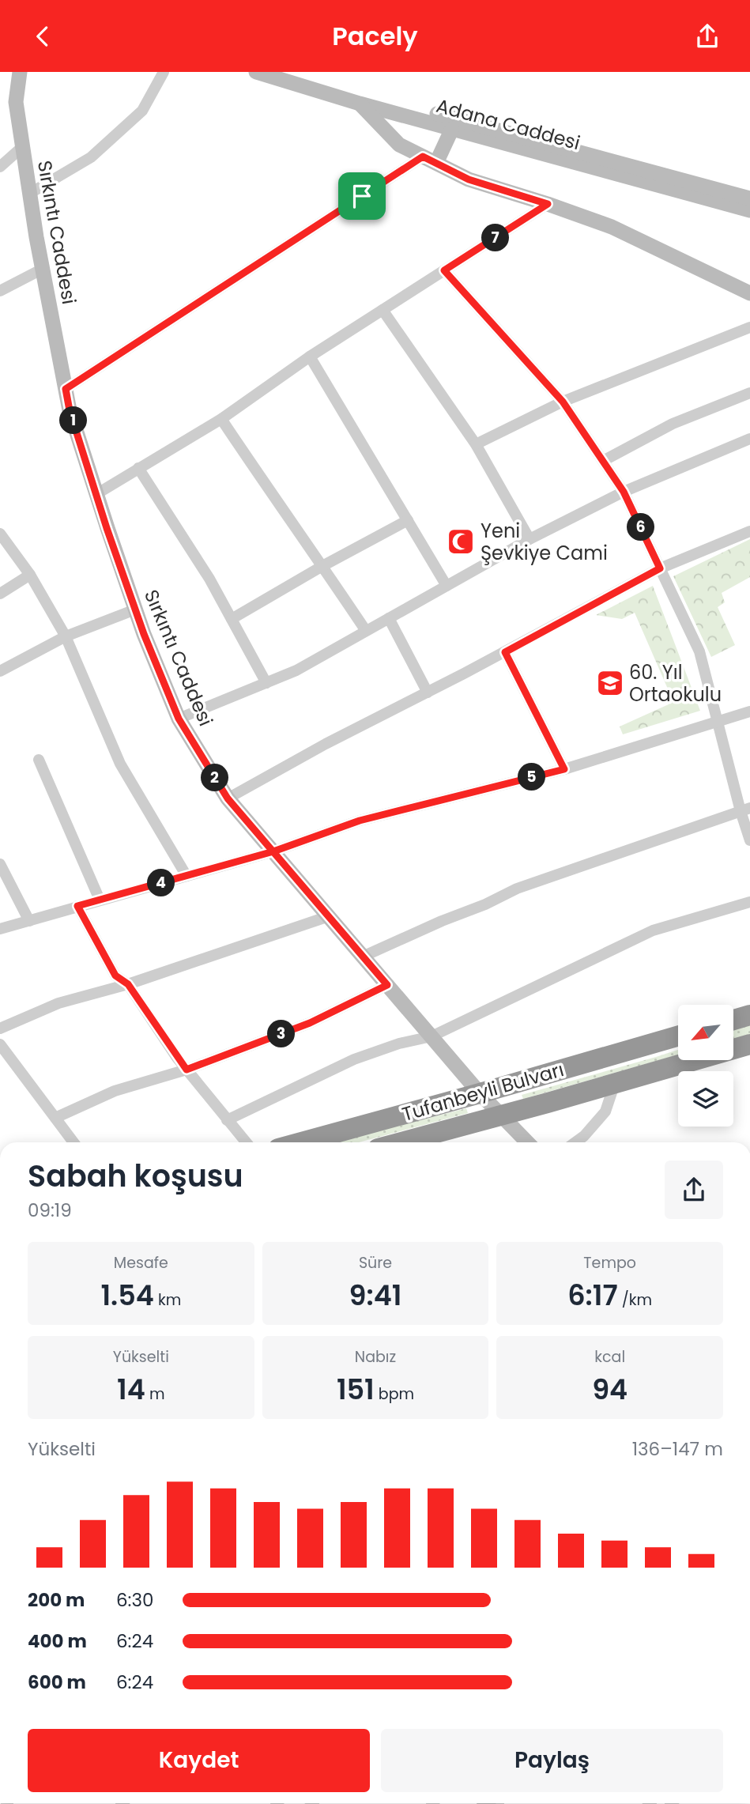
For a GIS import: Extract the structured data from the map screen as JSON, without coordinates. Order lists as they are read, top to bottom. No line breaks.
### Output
{"streets":{"highway":["Tufanbeyli Bulvarı"],"street":["Adana Caddesi","Sırkıntı Caddesi"]},"crossings":[["Sırkıntı Caddesi","Tufanbeyli Bulvarı"]],"places":{"mosque":["Yeni Şevkiye Cami"],"school or university":["60. Yıl Ortaokulu"]},"north":"bottom left","page":{"header":"Pacely","pins":["7","1","6","5","2","4","3"],"heading":["Sabah koşusu","09:19"],"stats":[["Mesafe","1.54 km"],["Süre","9:41"],["Tempo","6:17 /km"],["Yükselti","14 m"],["Nabız","151 bpm"],["kcal","94"]],"chart":["Yükselti","136–147 m"],"list":[{"name":"200 m","note":"6:30"},{"name":"400 m","note":"6:24"},{"name":"600 m","note":"6:24"}],"buttons":["Kaydet","Paylaş"]}}
